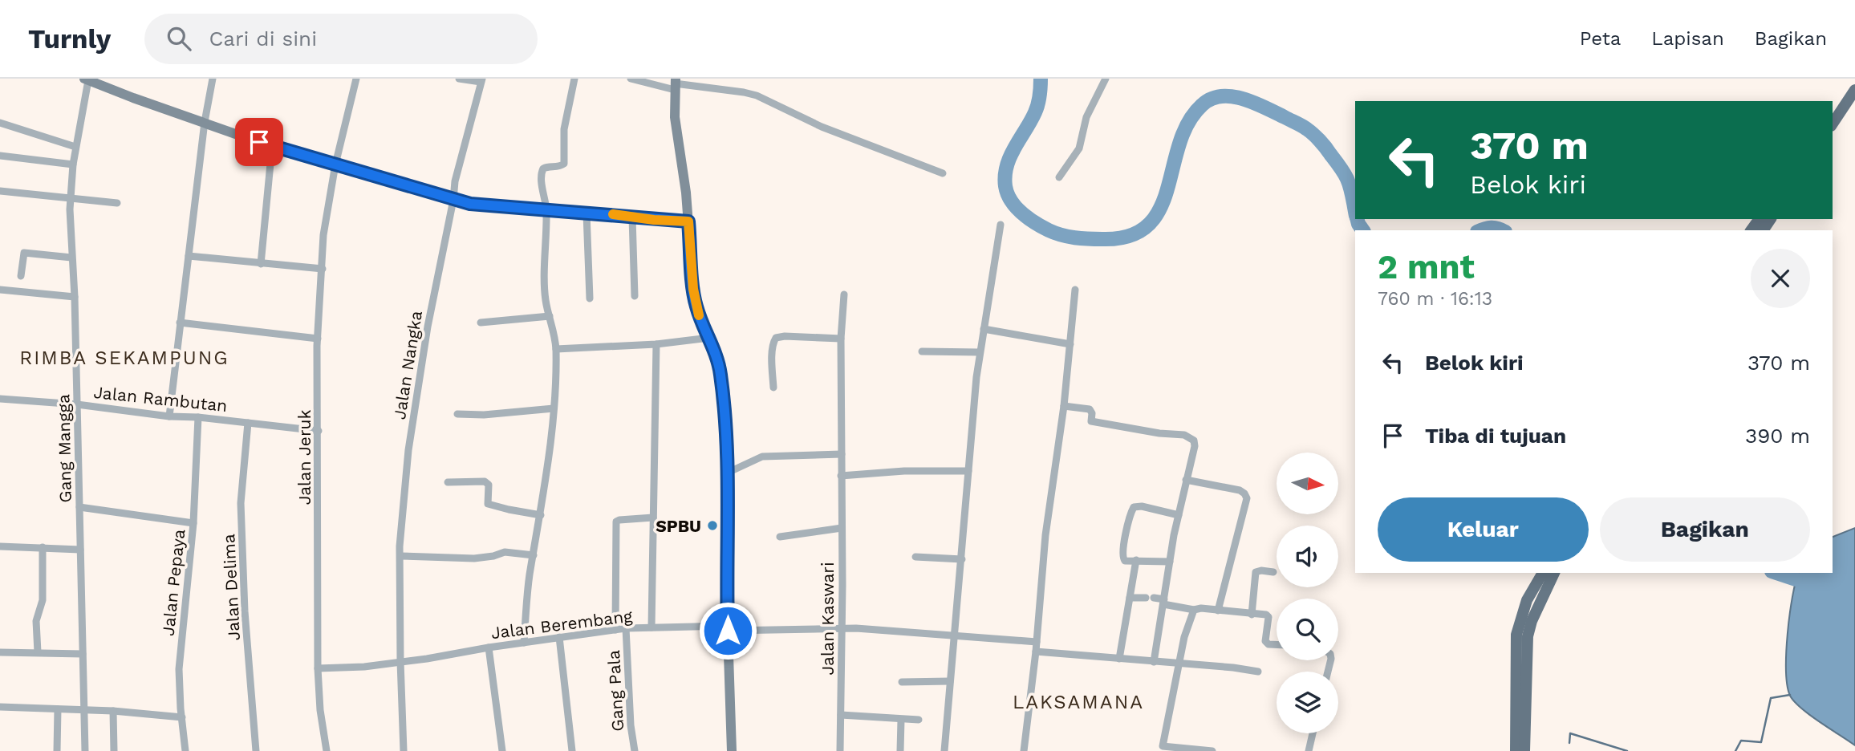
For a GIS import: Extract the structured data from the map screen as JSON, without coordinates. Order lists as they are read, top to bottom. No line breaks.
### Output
{"streets":{"street":["Jalan Nangka","Jalan Rambutan","Gang Mangga","Jalan Jeruk","Jalan Pepaya","Jalan Delima","Jalan Kaswari","Jalan Berembang","Gang Pala"]},"crossings":[["Jalan Nangka","Jalan Berembang"],["Jalan Rambutan","Gang Mangga"],["Jalan Rambutan","Jalan Jeruk"],["Jalan Rambutan","Jalan Pepaya"],["Jalan Rambutan","Jalan Delima"],["Jalan Jeruk","Jalan Berembang"],["Jalan Kaswari","Jalan Berembang"],["Jalan Berembang","Gang Pala"]],"districts":["RIMBA SEKAMPUNG","LAKSAMANA"],"places":["SPBU"],"north":"right","page":{"header":"Turnly","search":"Cari di sini","nav":["Peta","Lapisan","Bagikan"],"turn":["370 m","Belok kiri"],"heading":["2 mnt","760 m · 16:13"],"list":[{"name":"Belok kiri","value":"370 m"},{"name":"Tiba di tujuan","value":"390 m"}],"buttons":["Keluar","Bagikan"]}}
